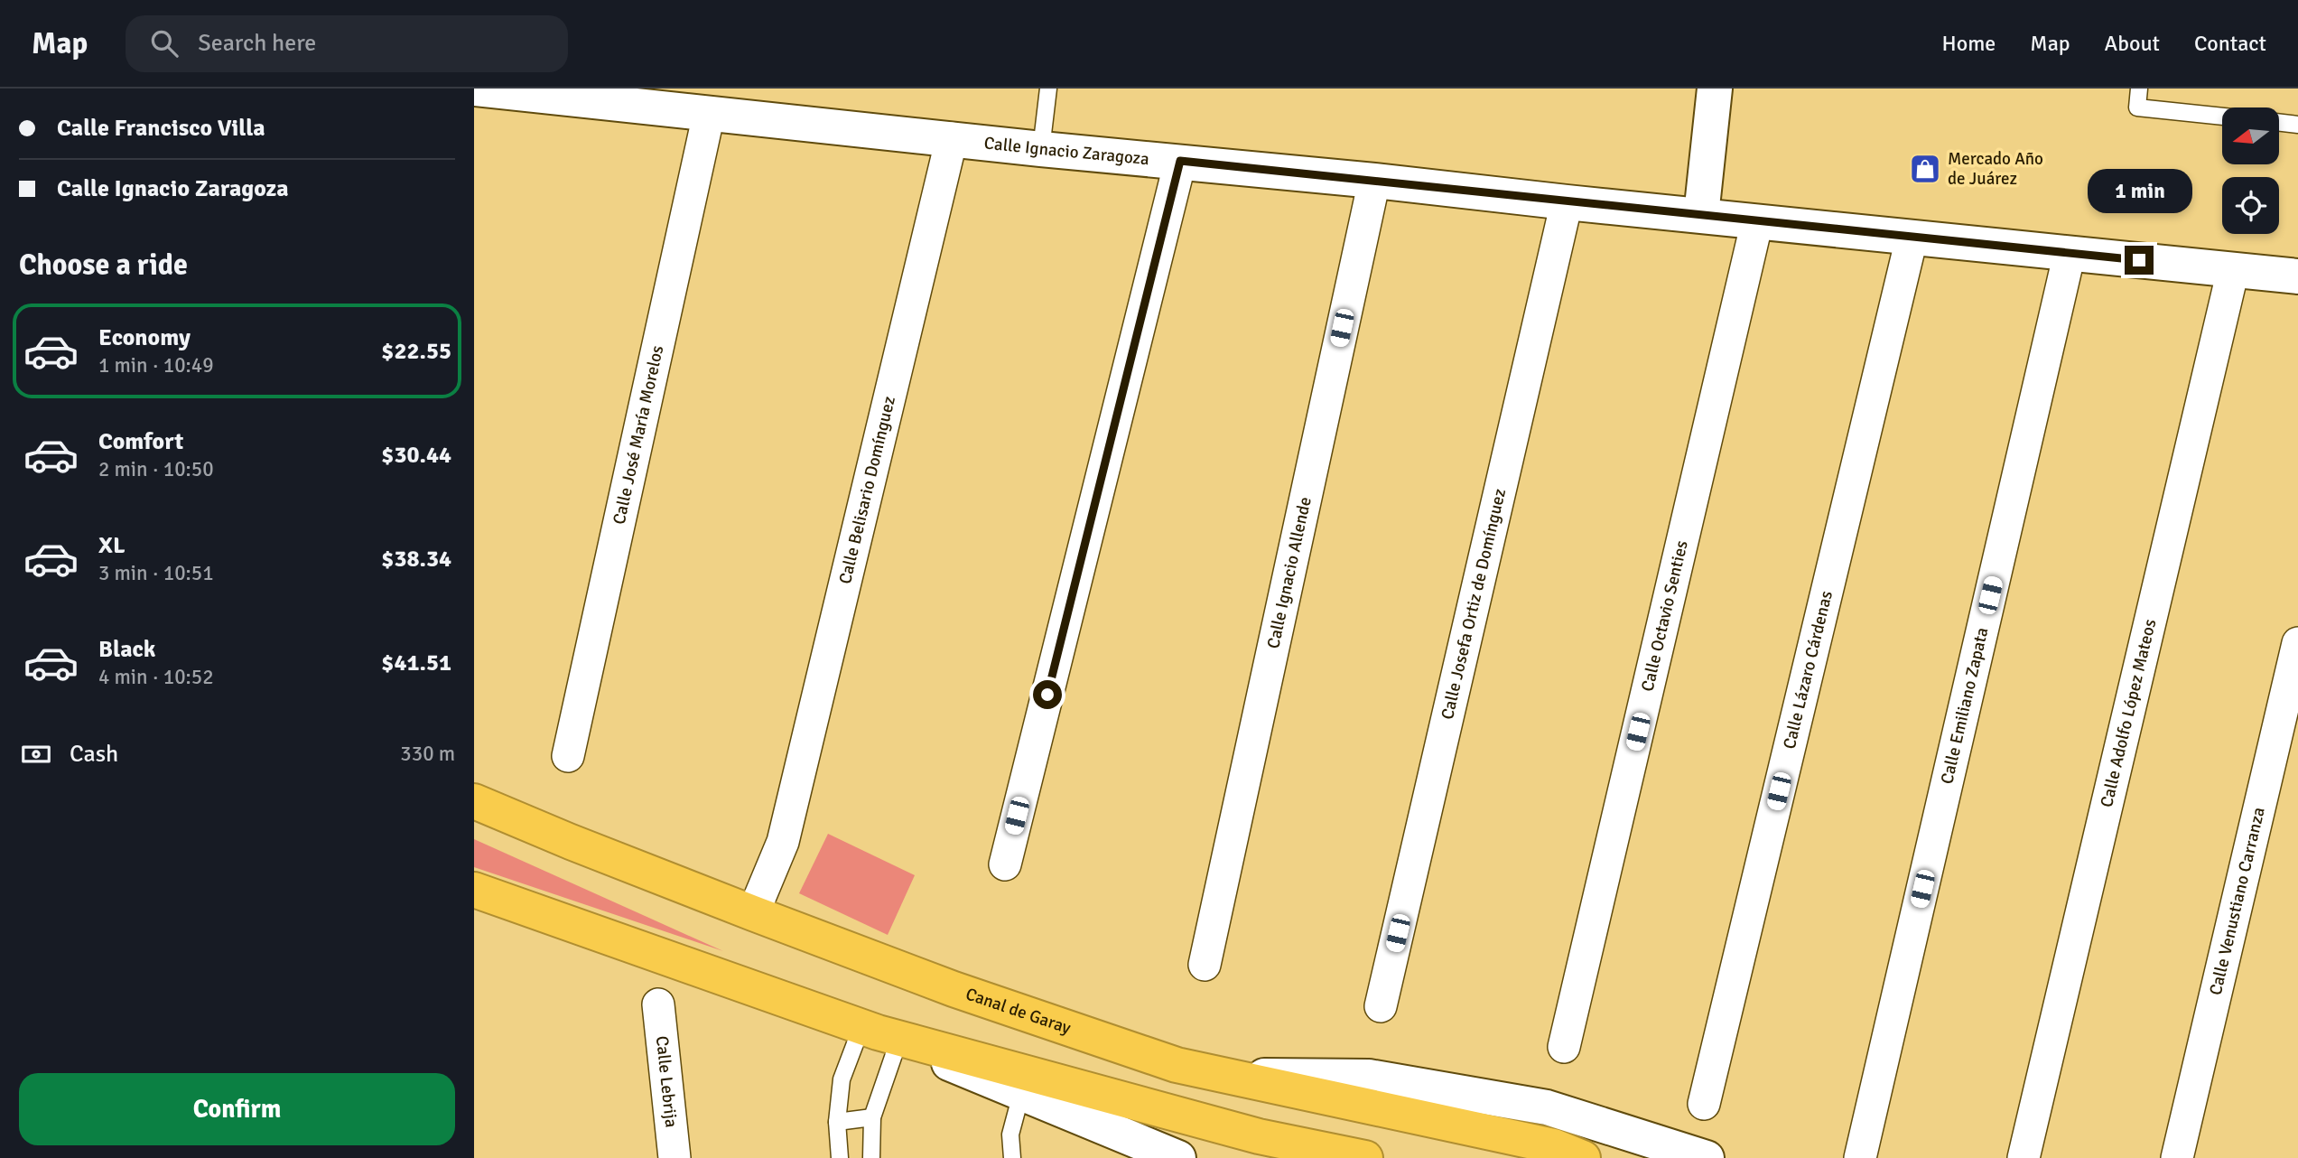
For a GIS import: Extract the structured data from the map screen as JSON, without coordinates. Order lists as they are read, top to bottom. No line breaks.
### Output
{"streets":{"highway":["Canal de Garay"],"street":["Calle Ignacio Zaragoza","Calle José María Morelos","Calle Belisario Domínguez","Calle Ignacio Allende","Calle Josefa Ortiz de Domínguez","Calle Octavio Senties","Calle Lázaro Cárdenas","Calle Emiliano Zapata","Calle Adolfo López Mateos","Calle Venustiano Carranza","Calle Lebrija"]},"crossings":[["Calle Ignacio Zaragoza","Calle José María Morelos"],["Calle Ignacio Zaragoza","Calle Belisario Domínguez"],["Calle Ignacio Zaragoza","Calle Ignacio Allende"],["Calle Ignacio Zaragoza","Calle Josefa Ortiz de Domínguez"],["Calle Ignacio Zaragoza","Calle Octavio Senties"],["Calle Ignacio Zaragoza","Calle Lázaro Cárdenas"],["Calle Ignacio Zaragoza","Calle Emiliano Zapata"],["Calle Ignacio Zaragoza","Calle Adolfo López Mateos"],["Calle Belisario Domínguez","Canal de Garay"]],"places":{"shop":["Mercado Año de Juárez"]},"north":"left","page":{"header":"Map","search":"Search here","nav":["Home","Map","About","Contact"],"banner":["Calle Francisco Villa","Calle Ignacio Zaragoza"],"bubble":"1 min","heading":"Choose a ride","list":[{"name":"Economy","note":"1 min · 10:49","value":"$22.55"},{"name":"Comfort","note":"2 min · 10:50","value":"$30.44"},{"name":"XL","note":"3 min · 10:51","value":"$38.34"},{"name":"Black","note":"4 min · 10:52","value":"$41.51"}],"pay":["Cash","330 m"],"buttons":"Confirm"}}
